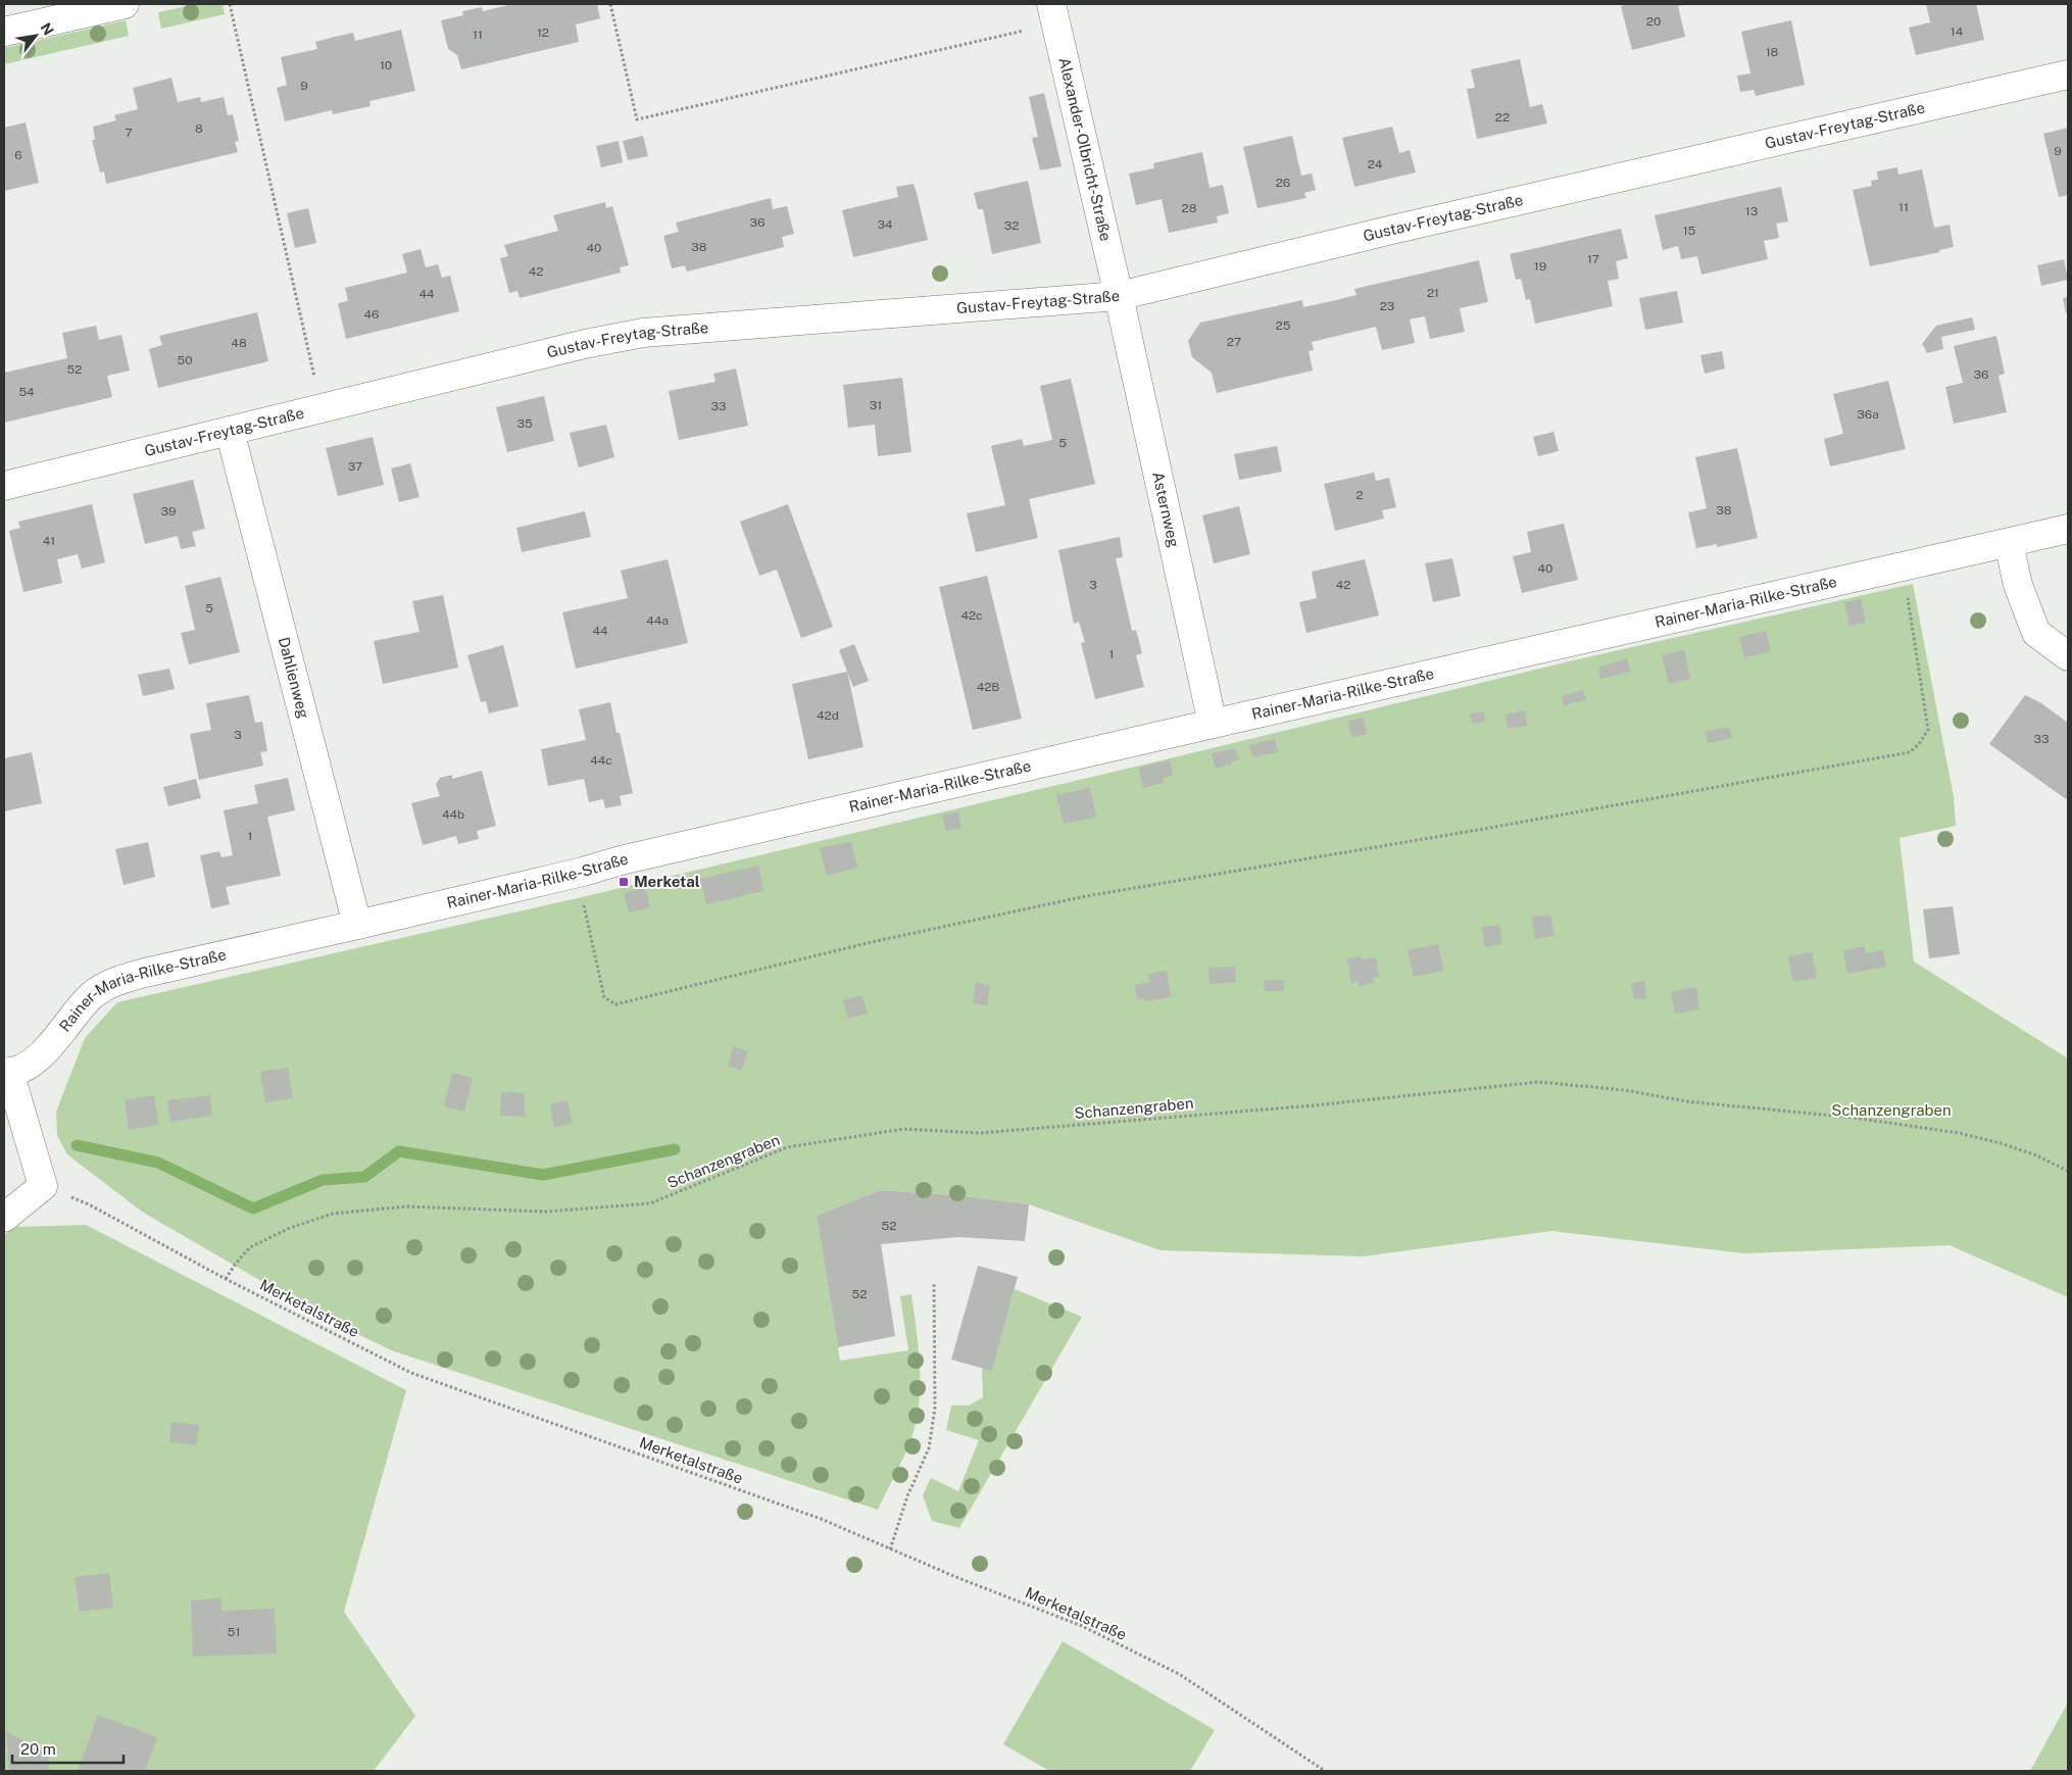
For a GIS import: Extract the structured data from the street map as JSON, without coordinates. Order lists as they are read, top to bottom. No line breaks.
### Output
{"streets":{"street":["Gustav-Freytag-Straße","Alexander-Olbricht-Straße","Asternweg","Rainer-Maria-Rilke-Straße","Dahlienweg"],"path":["Schanzengraben","Merketalstraße"]},"crossings":[["Gustav-Freytag-Straße","Alexander-Olbricht-Straße"],["Gustav-Freytag-Straße","Asternweg"],["Gustav-Freytag-Straße","Dahlienweg"],["Alexander-Olbricht-Straße","Asternweg"],["Asternweg","Rainer-Maria-Rilke-Straße"],["Rainer-Maria-Rilke-Straße","Dahlienweg"],["Rainer-Maria-Rilke-Straße","Merketalstraße"],["Schanzengraben","Merketalstraße"]],"parks":["Schanzengraben"],"places":{"transit":["Merketal"]},"house_numbers":["20","14","12","11","18","10","9","22","8","7","9","6","24","26","11","28","13","36","34","32","15","38","40","17","19","42","21","44","23","46","25","27","48","50","52","36","54","31","33","36a","35","5","37","2","38","39","41","40","3","42","5","42c","44a","44","1","42B","42d","3","33","44c","44b","1","52","52","51"],"scale_bar":"20 m","north":"top right"}
